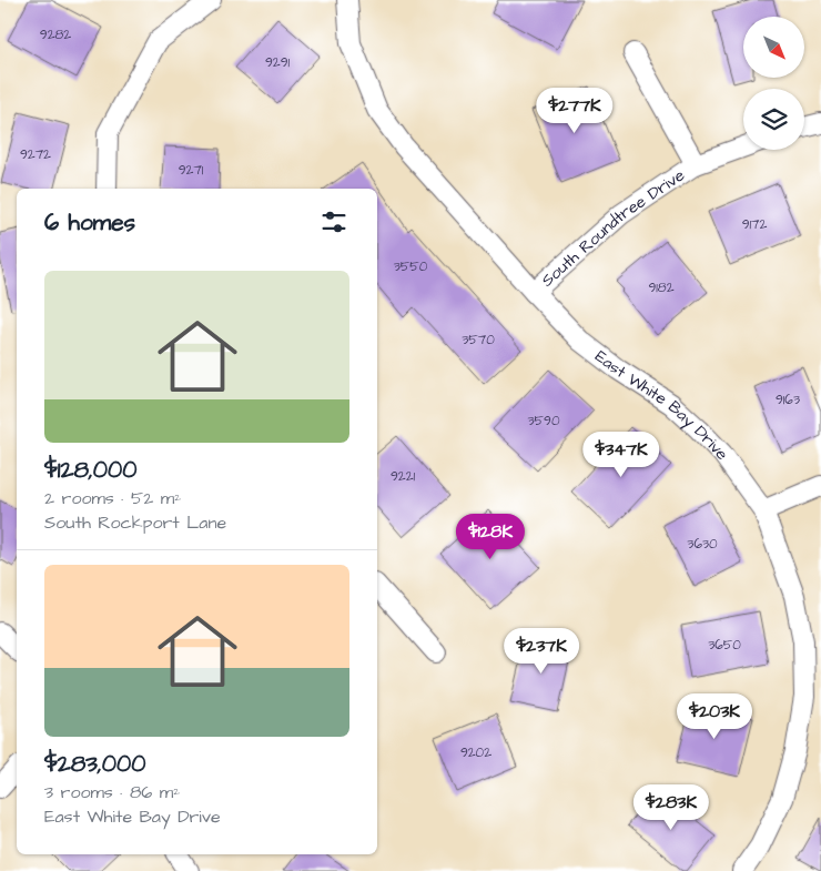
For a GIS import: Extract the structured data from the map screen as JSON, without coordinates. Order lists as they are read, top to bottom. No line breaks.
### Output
{"streets":{"street":["South Roundtree Drive","East White Bay Drive"]},"crossings":[["South Roundtree Drive","East White Bay Drive"]],"house_numbers":["9282","9291","9272","9271","9172","3550","9182","3570","9163","3590","9221","3630","3650","9202"],"north":"bottom right","page":{"price":["$277K","$347K","$128K","$237K","$203K","$283K"],"heading":"6 homes","list":[{"name":"$128,000","note":"2 rooms · 52 m² · South Rockport Lane"},{"name":"$283,000","note":"3 rooms · 86 m² · East White Bay Drive"}]}}
